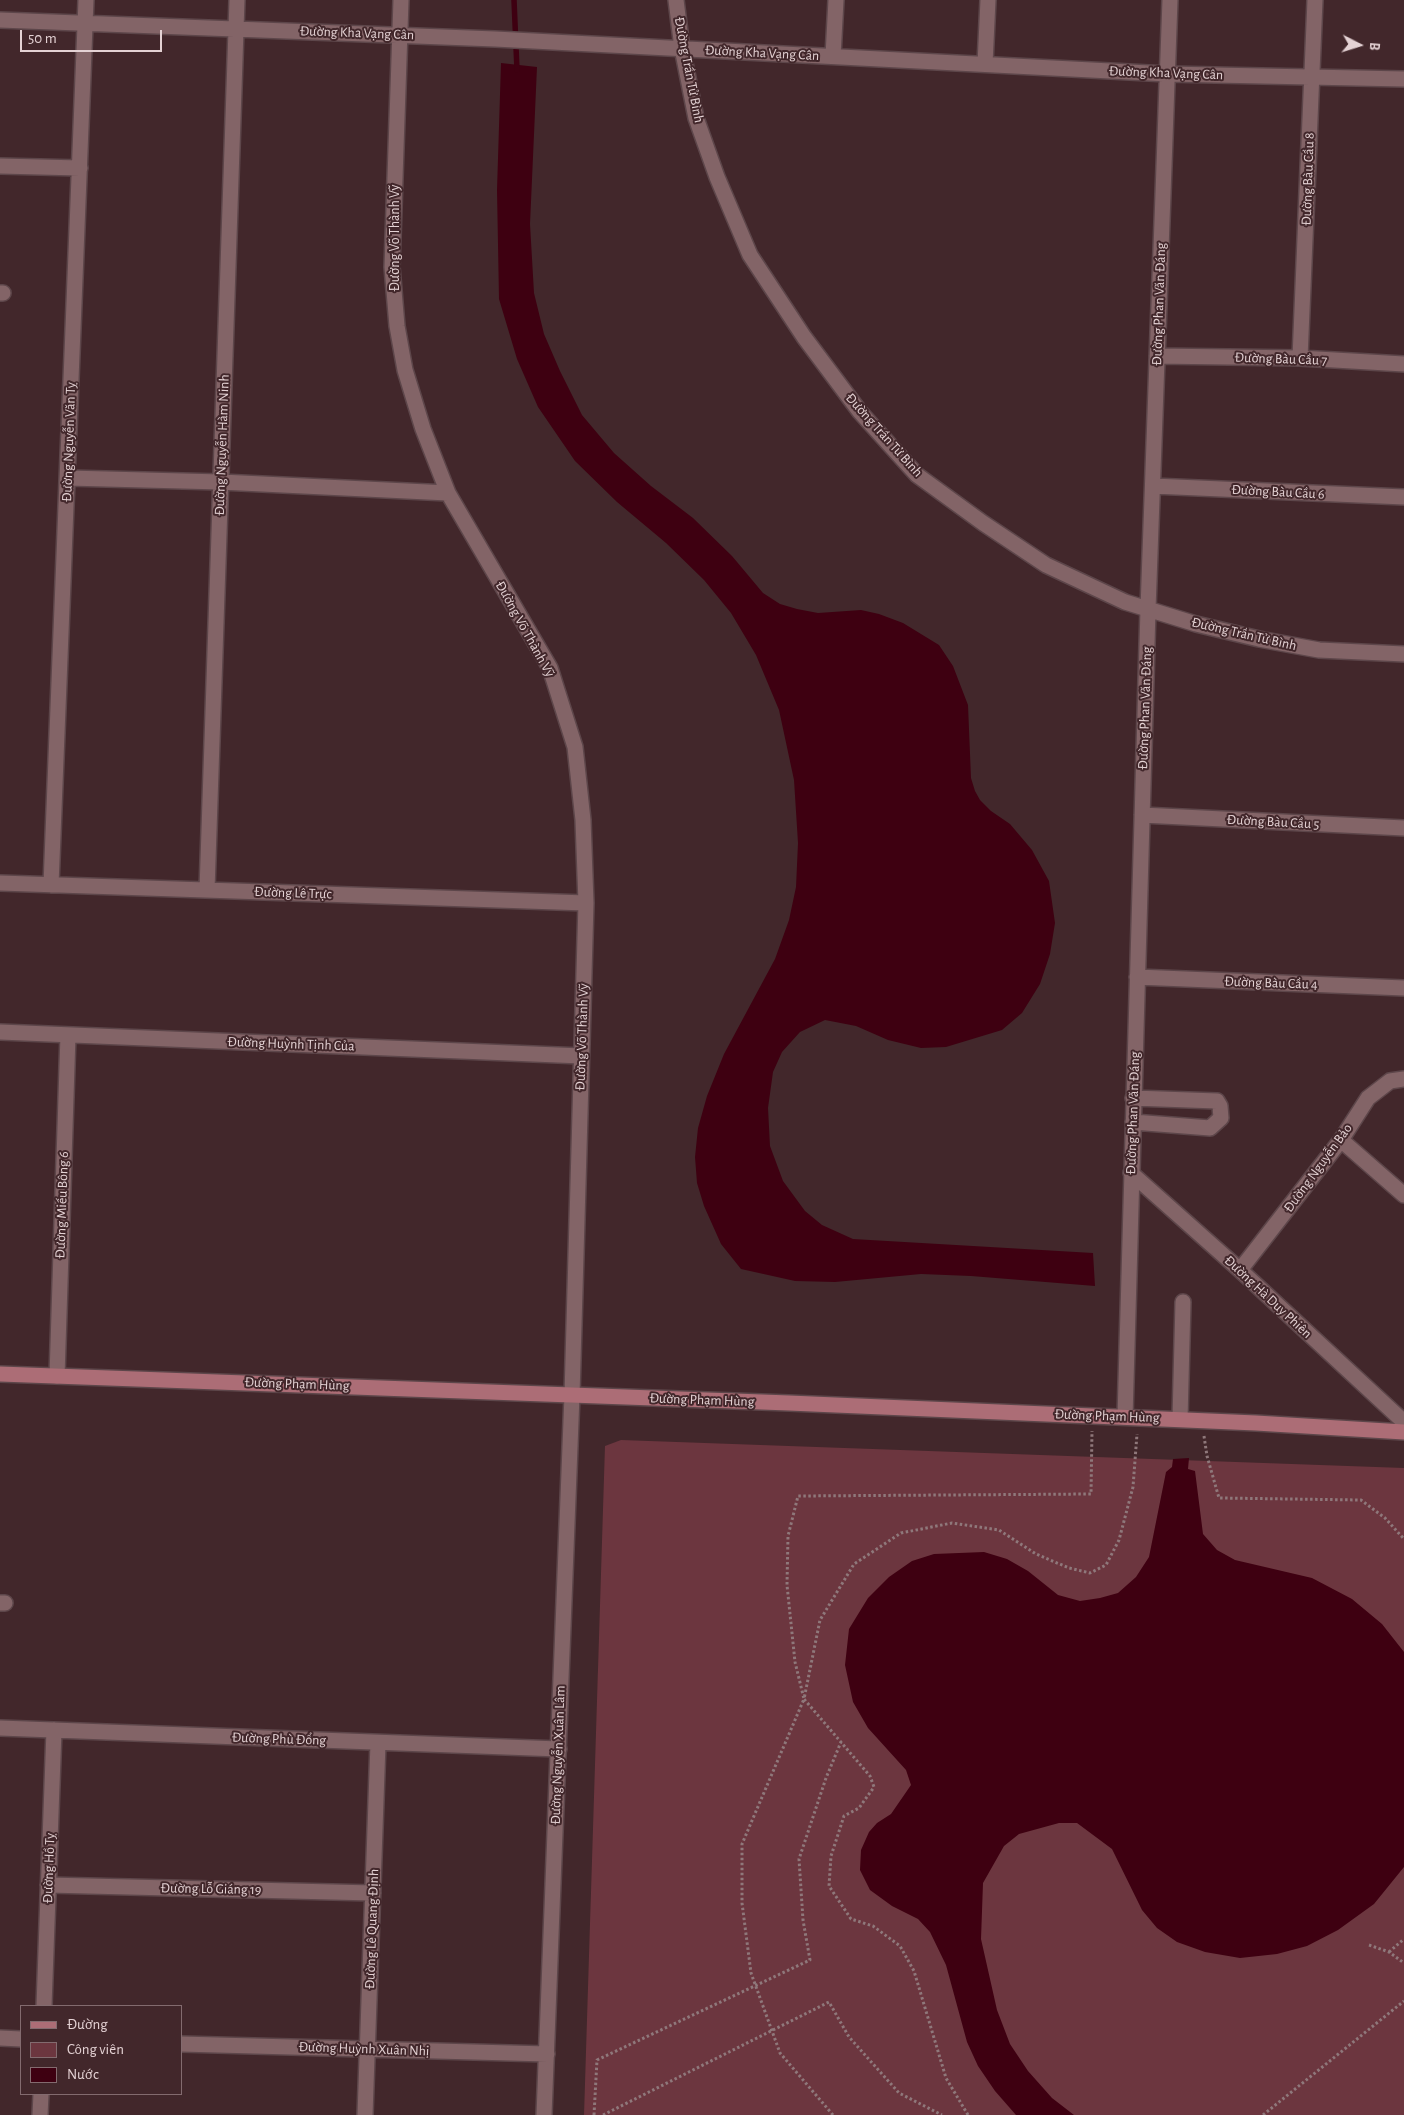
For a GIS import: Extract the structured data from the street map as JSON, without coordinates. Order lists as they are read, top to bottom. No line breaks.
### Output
{"streets":{"main road":["Đường Phạm Hùng"],"street":["Đường Kha Vạng Cân","Đường Trần Tử Bình","Đường Bàu Cầu 8","Đường Võ Thành Vỹ","Đường Phan Văn Đáng","Đường Bàu Cầu 7","Đường Nguyễn Văn Tỵ","Đường Nguyễn Hàm Ninh","Đường Bàu Cầu 6","Đường Bàu Cầu 5","Đường Lê Trực","Đường Bàu Cầu 4","Đường Huỳnh Tịnh Của","Đường Nguyễn Bảo","Đường Miếu Bông 6","Đường Hà Duy Phiên","Đường Phù Đổng","Đường Nguyễn Xuân Lâm","Đường Hồ Tỵ","Đường Lỗ Giáng 19","Đường Lê Quang Định","Đường Huỳnh Xuân Nhị"]},"crossings":[["Đường Kha Vạng Cân","Đường Trần Tử Bình"],["Đường Kha Vạng Cân","Đường Bàu Cầu 8"],["Đường Kha Vạng Cân","Đường Võ Thành Vỹ"],["Đường Kha Vạng Cân","Đường Phan Văn Đáng"],["Đường Kha Vạng Cân","Đường Nguyễn Văn Tỵ"],["Đường Kha Vạng Cân","Đường Nguyễn Hàm Ninh"],["Đường Trần Tử Bình","Đường Phan Văn Đáng"],["Đường Bàu Cầu 8","Đường Bàu Cầu 7"],["Đường Võ Thành Vỹ","Đường Lê Trực"],["Đường Võ Thành Vỹ","Đường Huỳnh Tịnh Của"],["Đường Võ Thành Vỹ","Đường Phạm Hùng"],["Đường Võ Thành Vỹ","Đường Nguyễn Xuân Lâm"],["Đường Phan Văn Đáng","Đường Bàu Cầu 7"],["Đường Phan Văn Đáng","Đường Bàu Cầu 6"],["Đường Phan Văn Đáng","Đường Bàu Cầu 5"],["Đường Phan Văn Đáng","Đường Bàu Cầu 4"],["Đường Phan Văn Đáng","Đường Hà Duy Phiên"],["Đường Phan Văn Đáng","Đường Phạm Hùng"],["Đường Nguyễn Văn Tỵ","Đường Lê Trực"],["Đường Nguyễn Hàm Ninh","Đường Lê Trực"],["Đường Huỳnh Tịnh Của","Đường Miếu Bông 6"],["Đường Nguyễn Bảo","Đường Hà Duy Phiên"],["Đường Miếu Bông 6","Đường Phạm Hùng"],["Đường Phạm Hùng","Đường Nguyễn Xuân Lâm"],["Đường Phù Đổng","Đường Nguyễn Xuân Lâm"],["Đường Phù Đổng","Đường Hồ Tỵ"],["Đường Phù Đổng","Đường Lê Quang Định"],["Đường Nguyễn Xuân Lâm","Đường Huỳnh Xuân Nhị"],["Đường Hồ Tỵ","Đường Lỗ Giáng 19"],["Đường Lỗ Giáng 19","Đường Lê Quang Định"],["Đường Lê Quang Định","Đường Huỳnh Xuân Nhị"]],"legend":["Đường","Công viên","Nước"],"scale_bar":"50 m","north":"right"}
